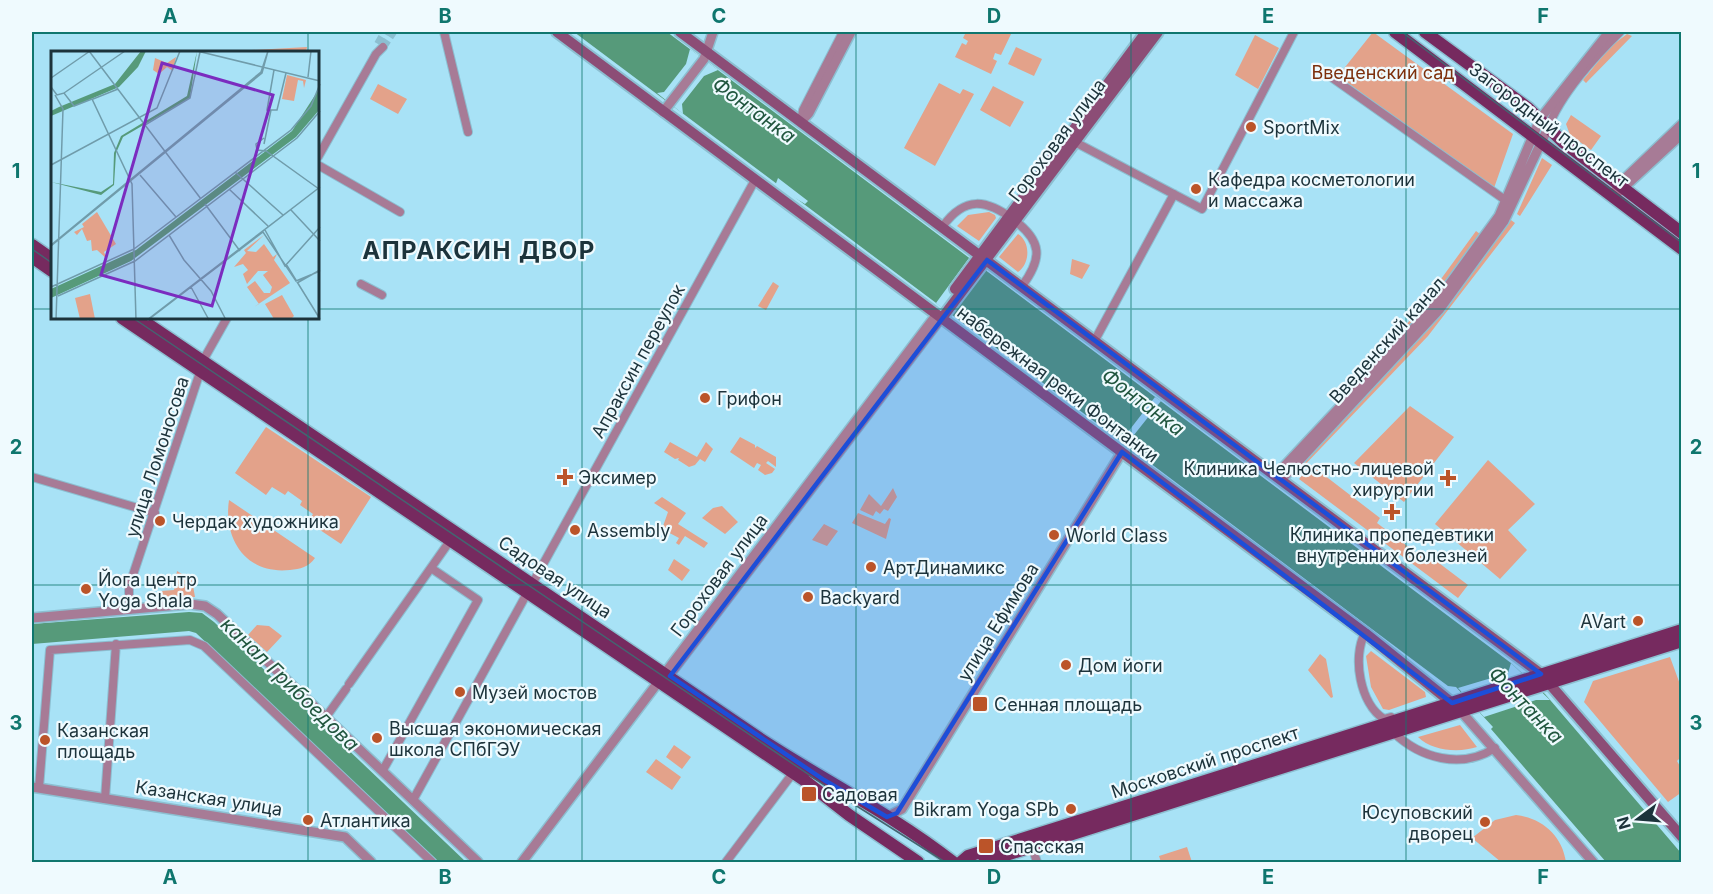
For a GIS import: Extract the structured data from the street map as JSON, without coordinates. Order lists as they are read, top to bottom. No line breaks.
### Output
{"streets":{"main road":["Загородный проспект","Гороховая улица","набережная реки Фонтанки","Садовая улица","Московский проспект"],"street":["Введенский канал","Апраксин переулок","улица Ломоносова","улица Ефимова","Казанская улица"]},"crossings":[["Загородный проспект","Введенский канал"],["Гороховая улица","набережная реки Фонтанки"],["Гороховая улица","Садовая улица"],["Апраксин переулок","набережная реки Фонтанки"],["Апраксин переулок","Садовая улица"],["набережная реки Фонтанки","улица Ефимова"],["набережная реки Фонтанки","Московский проспект"],["улица Ломоносова","Садовая улица"]],"districts":["АПРАКСИН ДВОР"],"water":["Фонтанка","канал Грибоедова"],"parks":["Введенский сад"],"places":{"other":["SportMix","Кафедра косметологии и массажа","Грифон","Чердак художника","Assembly","World Class","АртДинамикс","Йога центр Yoga Shala","Backyard","AVart","Дом йоги","Музей мостов","Высшая экономическая школа СПбГЭУ","Казанская площадь","Bikram Yoga SPb","Атлантика","Юсуповский дворец"],"health":["Эксимер","Клиника Челюстно-лицевой хирургии","Клиника пропедевтики внутренних болезней"],"transit":["Сенная площадь","Садовая","Спасская"]},"north":"left","grid":{"columns":["A","B","C","D","E","F"],"rows":["1","2","3"]}}
